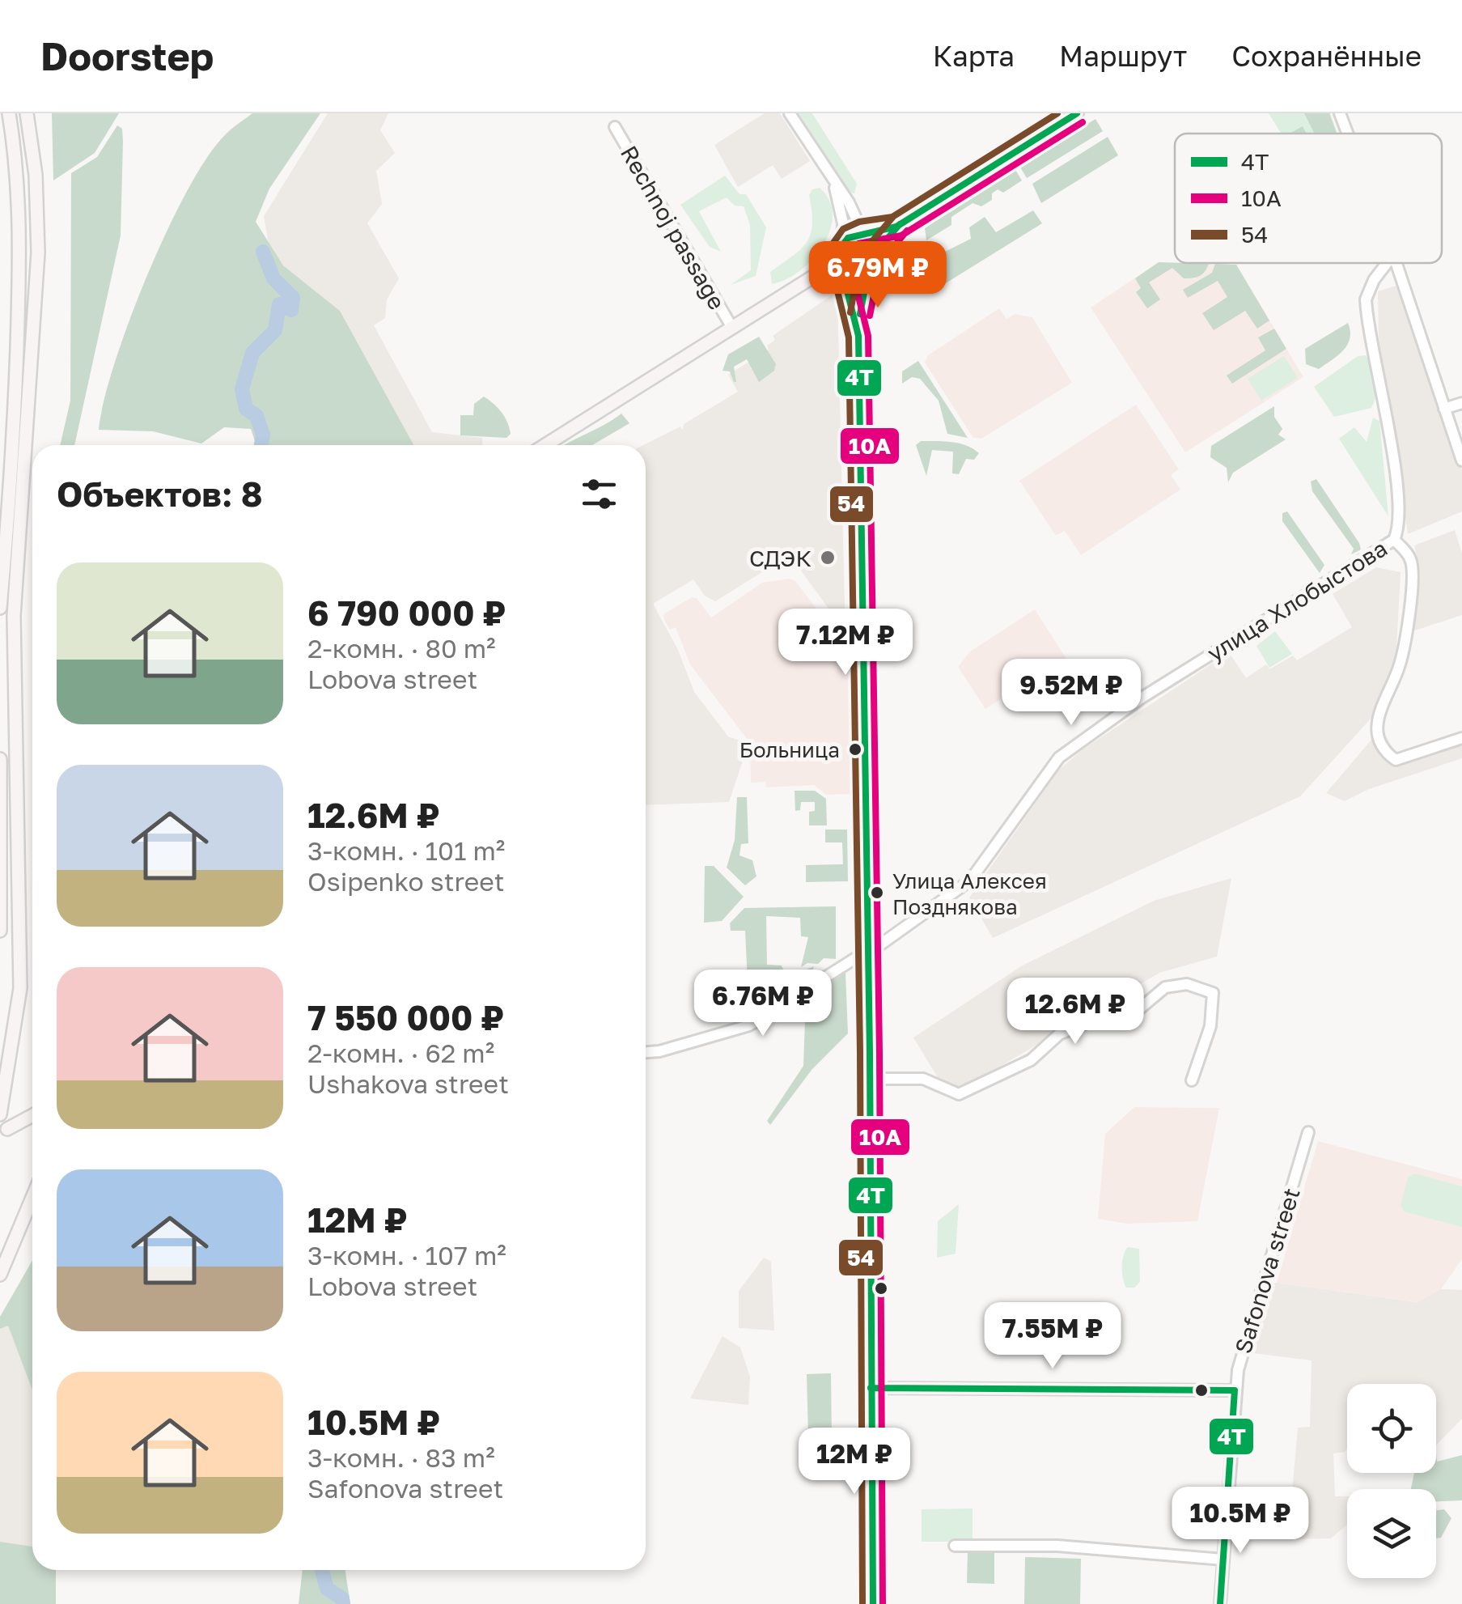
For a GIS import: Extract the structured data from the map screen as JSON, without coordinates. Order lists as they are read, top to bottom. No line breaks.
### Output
{"streets":{"street":["Rechnoj passage","улица Хлобыстова","Safonova street"]},"places":["СДЭК","Больница","Улица Алексея Позднякова"],"lines":["transit line 4Т","transit line 54","transit line 10А"],"legend":["4Т","10А","54"],"page":{"header":"Doorstep","nav":["Карта","Маршрут","Сохранённые"],"price":["6.79M ₽","7.12M ₽","9.52M ₽","6.76M ₽","12.6M ₽","7.55M ₽","12M ₽","10.5M ₽"],"heading":"Объектов: 8","list":[{"name":"6 790 000 ₽","note":"2-комн. · 80 m² · Lobova street"},{"name":"12.6M ₽","note":"3-комн. · 101 m² · Osipenko street"},{"name":"7 550 000 ₽","note":"2-комн. · 62 m² · Ushakova street"},{"name":"12M ₽","note":"3-комн. · 107 m² · Lobova street"},{"name":"10.5M ₽","note":"3-комн. · 83 m² · Safonova street"}]}}
